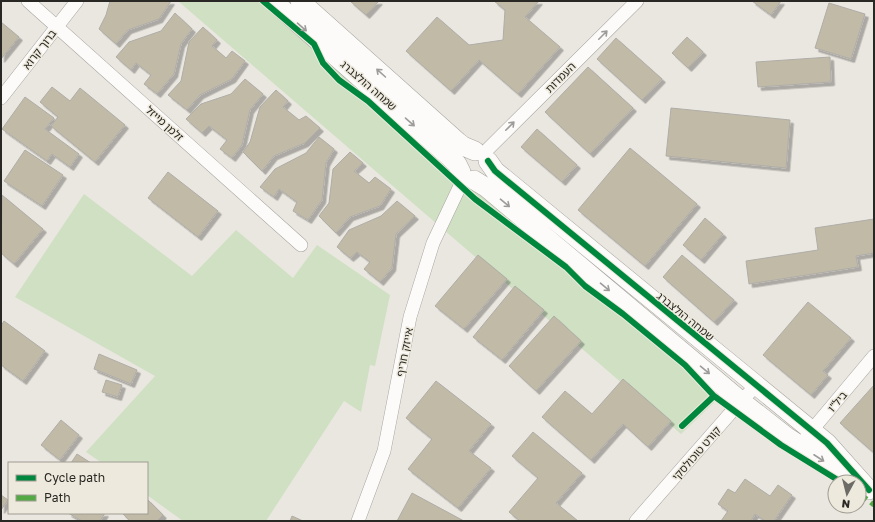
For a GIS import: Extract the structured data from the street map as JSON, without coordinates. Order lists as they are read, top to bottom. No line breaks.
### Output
{"streets":{"street":["ברוך קרוא","העמדות","שמחה הולצברג","זלמן מייזל","אייזק חריף","ביל\"ו","קורט טוכולסקי"]},"crossings":[["ברוך קרוא","זלמן מייזל"],["העמדות","שמחה הולצברג"],["העמדות","אייזק חריף"],["שמחה הולצברג","אייזק חריף"],["שמחה הולצברג","ביל\"ו"],["שמחה הולצברג","קורט טוכולסקי"]],"one_way":["העמדות"],"legend":["Cycle path","Path"],"north":"bottom"}
